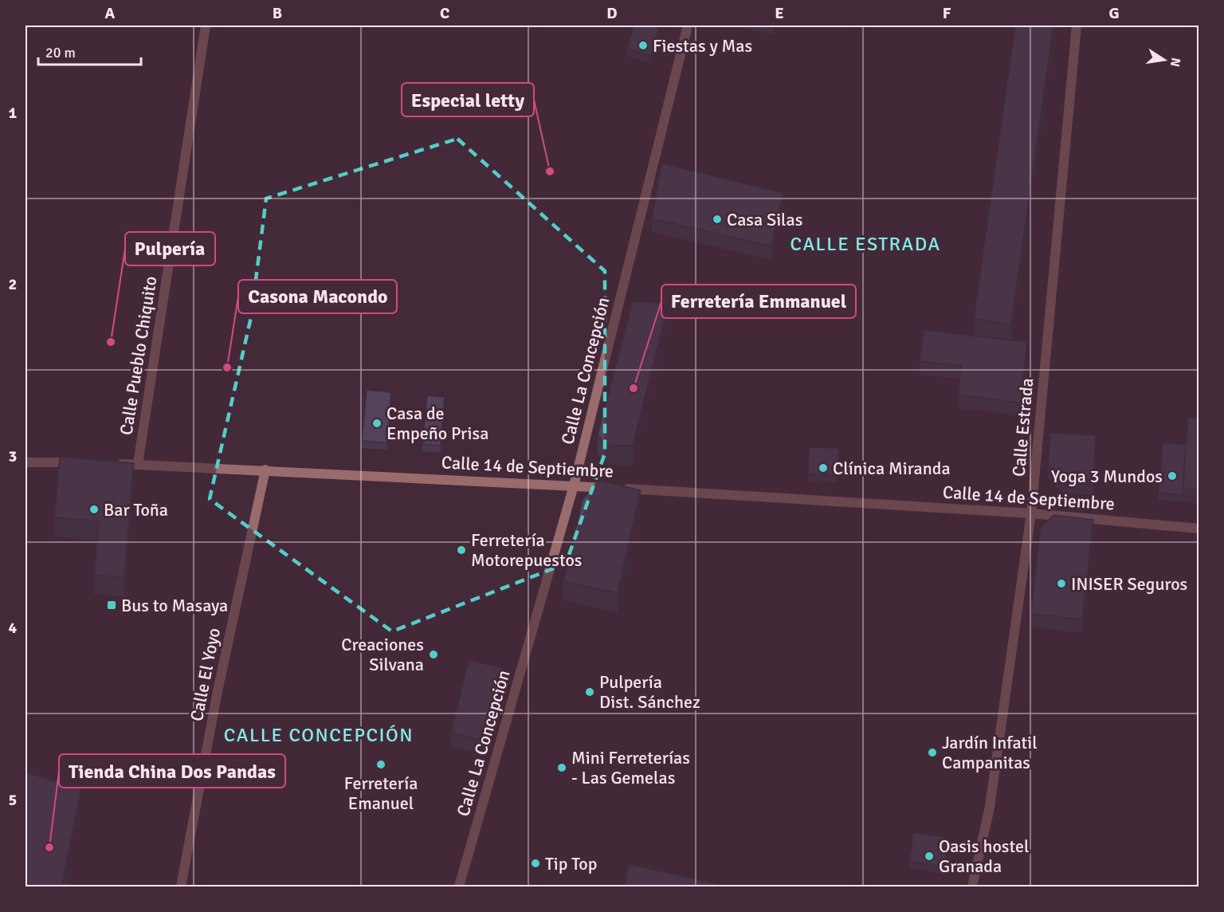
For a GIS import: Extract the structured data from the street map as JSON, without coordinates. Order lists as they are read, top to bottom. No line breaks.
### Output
{"streets":{"street":["Calle Pueblo Chiquito","Calle La Concepción","Calle Estrada","Calle 14 de Septiembre","Calle El Yoyo"]},"crossings":[["Calle Pueblo Chiquito","Calle 14 de Septiembre"],["Calle La Concepción","Calle 14 de Septiembre"],["Calle Estrada","Calle 14 de Septiembre"],["Calle 14 de Septiembre","Calle El Yoyo"]],"districts":["CALLE ESTRADA","CALLE CONCEPCIÓN"],"places":{"other":["Fiestas y Mas","Especial letty","Casa Silas","Pulpería","Casona Macondo","Ferretería Emmanuel","Casa de Empeño Prisa","Clínica Miranda","Yoga 3 Mundos","Bar Toña","Ferretería Motorepuestos","INISER Seguros","Creaciones Silvana","Pulpería Dist. Sánchez","Jardín Infatil Campanitas","Ferretería Emanuel","Mini Ferreterías - Las Gemelas","Tienda China Dos Pandas","Oasis hostel Granada","Tip Top"],"transit":["Bus to Masaya"]},"scale_bar":"20 m","north":"right","grid":{"columns":["A","B","C","D","E","F","G"],"rows":["1","2","3","4","5"]}}
